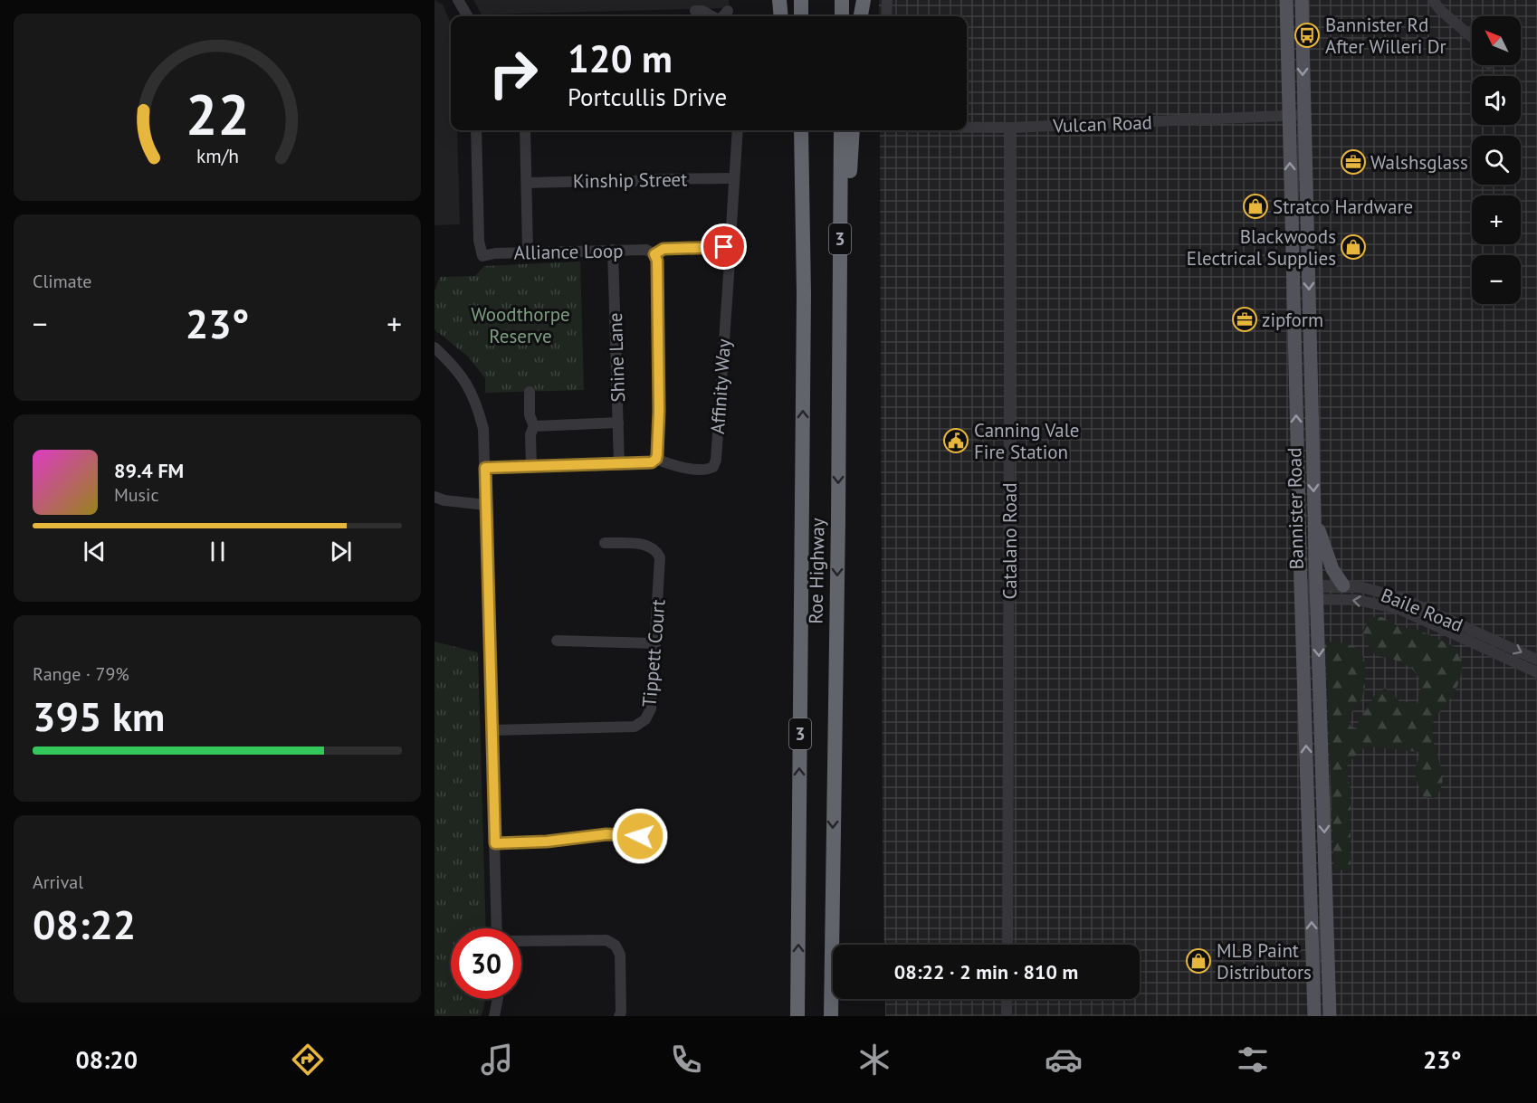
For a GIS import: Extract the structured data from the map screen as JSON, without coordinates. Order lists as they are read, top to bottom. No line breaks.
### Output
{"streets":{"highway":["3","Roe Highway"],"main road":["Bannister Road"],"street":["Vulcan Road","Kinship Street","Alliance Loop","Shine Lane","Affinity Way","Catalano Road","Baile Road","Tippett Court"]},"crossings":[["Vulcan Road","Bannister Road"],["Vulcan Road","Catalano Road"],["Alliance Loop","Shine Lane"],["Alliance Loop","Affinity Way"],["Bannister Road","Baile Road"]],"parks":["Woodthorpe Reserve"],"places":{"bus stop":["Bannister Rd After Willeri Dr"],"office":["Walshsglass","zipform"],"shop":["Stratco Hardware","Blackwoods Electrical Supplies","MLB Paint Distributors"],"public building":["Canning Vale Fire Station"]},"north":"top left","page":{"map_buttons":["+","−"],"turn":["120 m","Portcullis Drive"],"tile":["Climate",["Range · 79%","395 km"],["Arrival","08:22"]],"heat":["−","23°","+"],"song":["89.4 FM","Music"],"limit":"30","trip":"08:22 · 2 min · 810 m","tabs":["08:20","23°"],"gauge":["22","km/h"]}}
